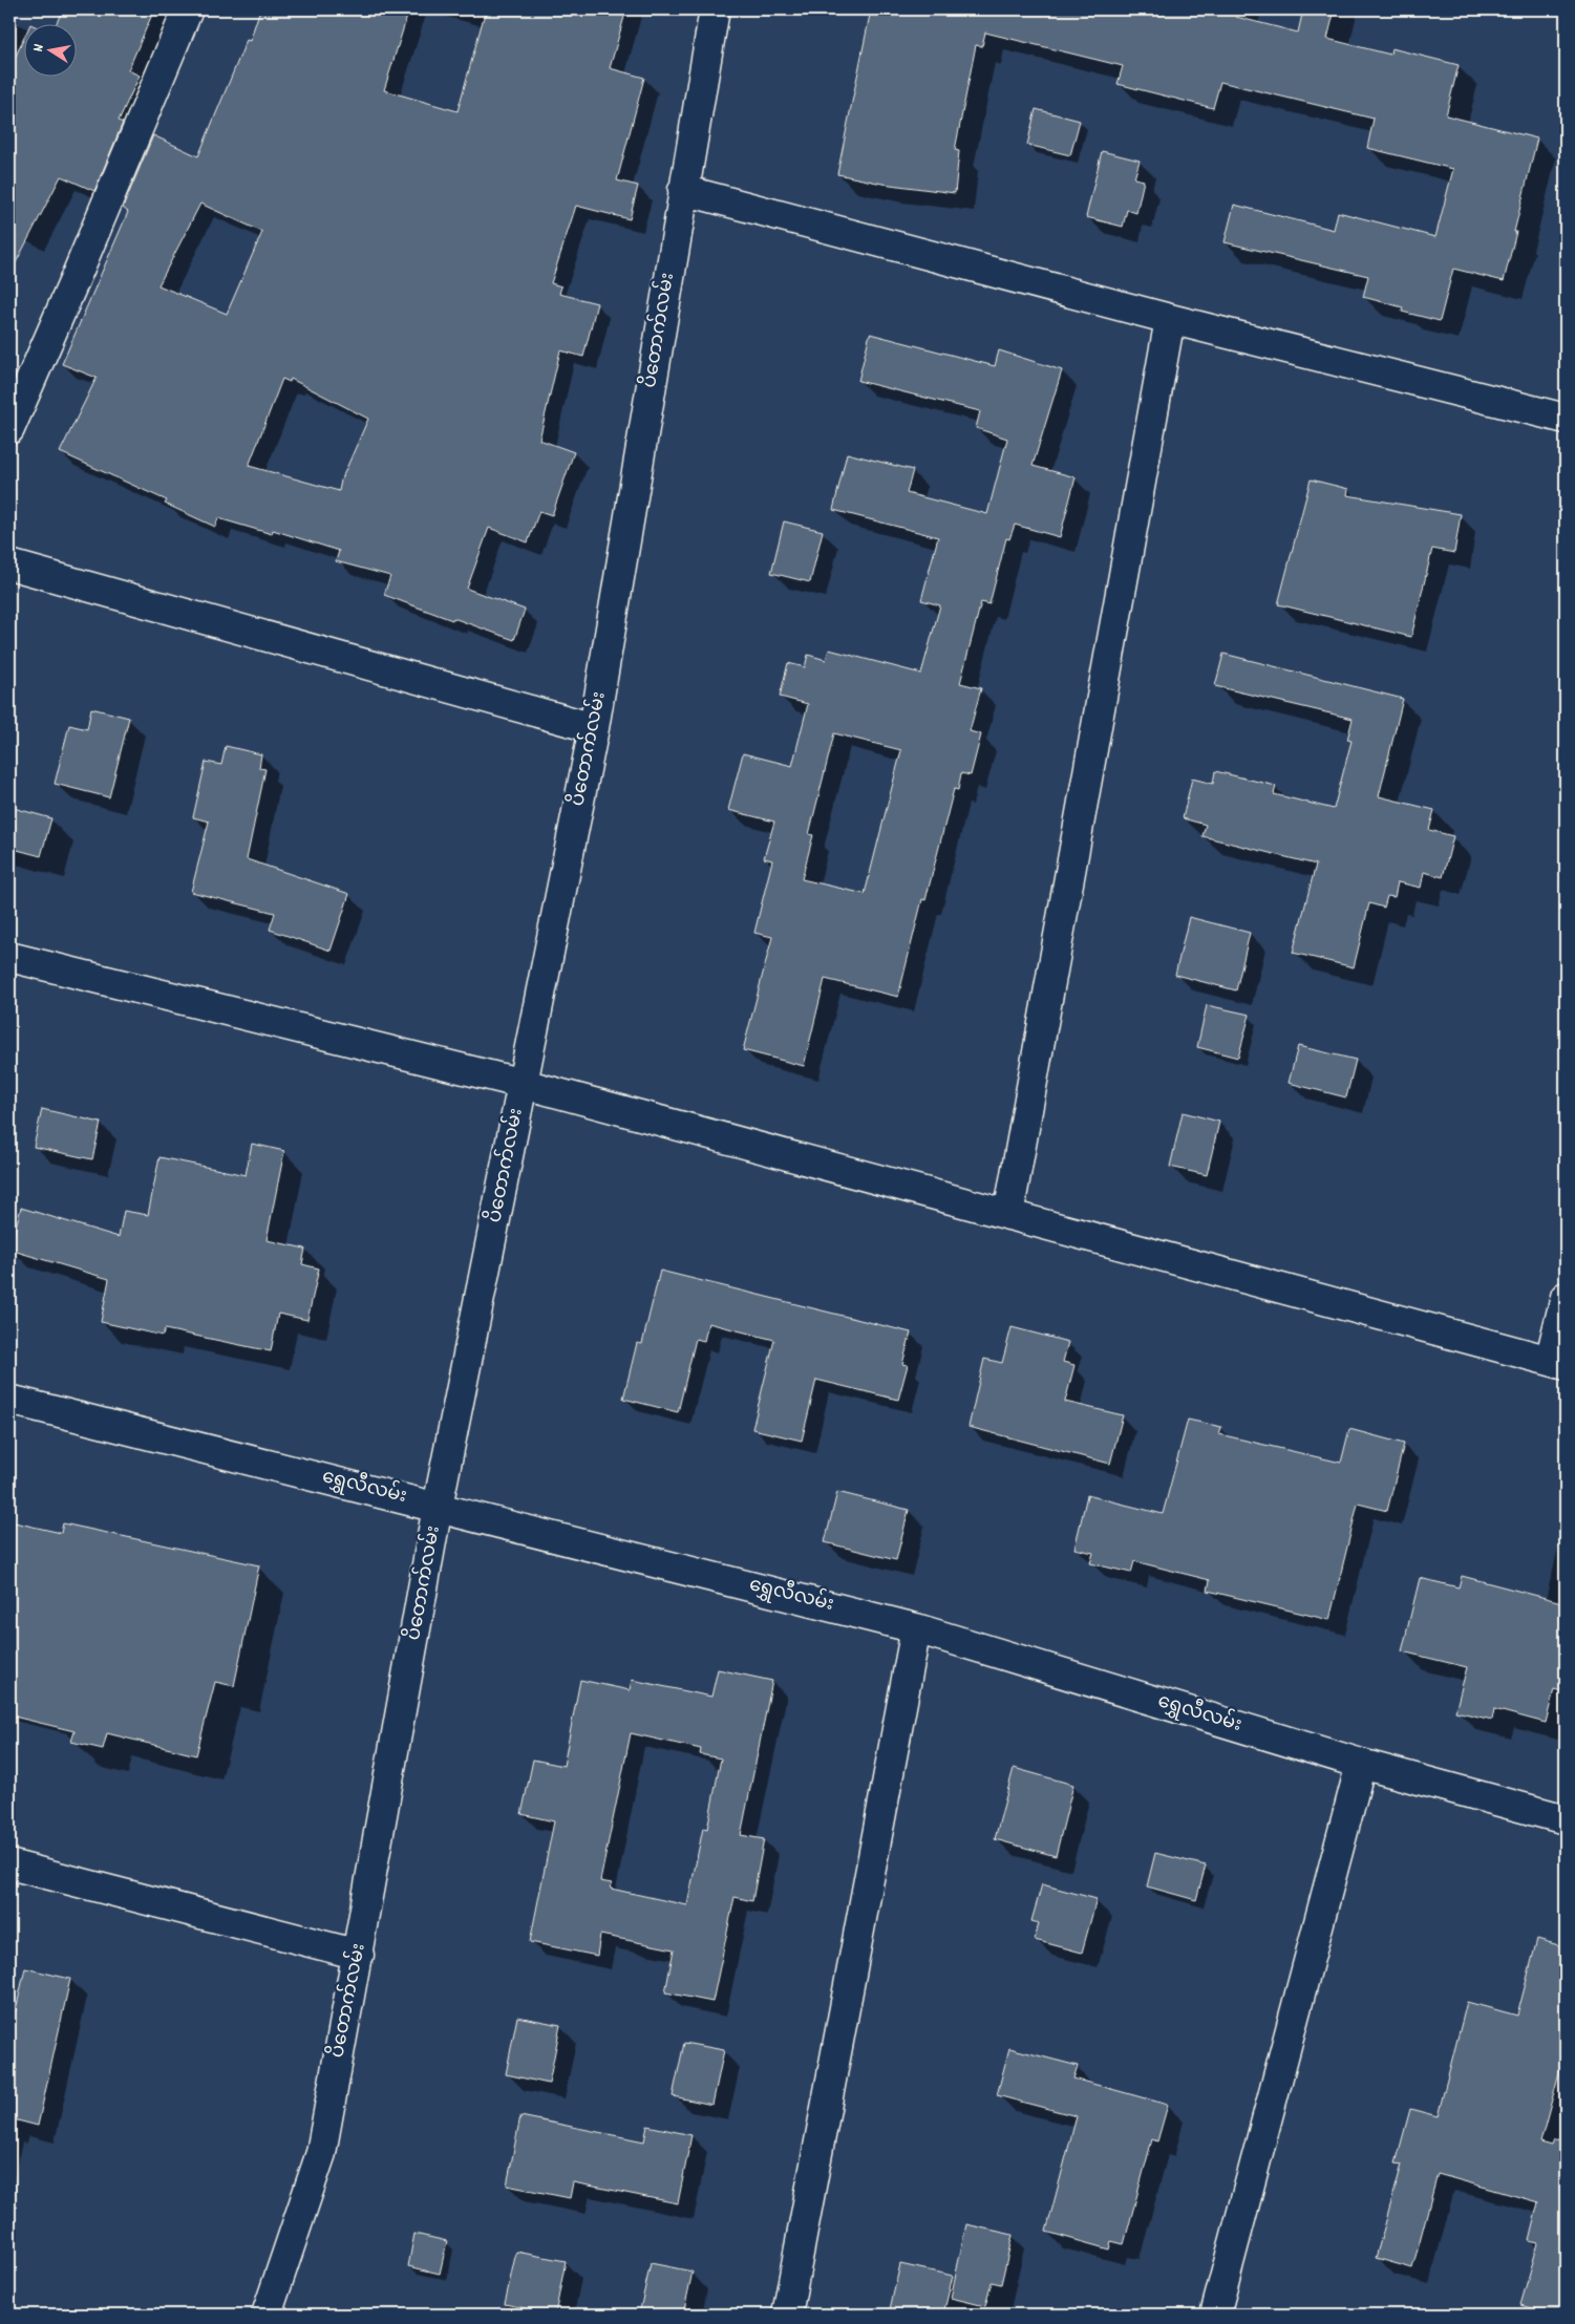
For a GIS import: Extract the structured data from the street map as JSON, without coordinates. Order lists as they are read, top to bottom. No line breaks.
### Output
{"streets":{"street":["ပိတောက်လမ်း","ရွှေလီလမ်း"]},"crossings":[["ပိတောက်လမ်း","ရွှေလီလမ်း"]],"north":"left"}
